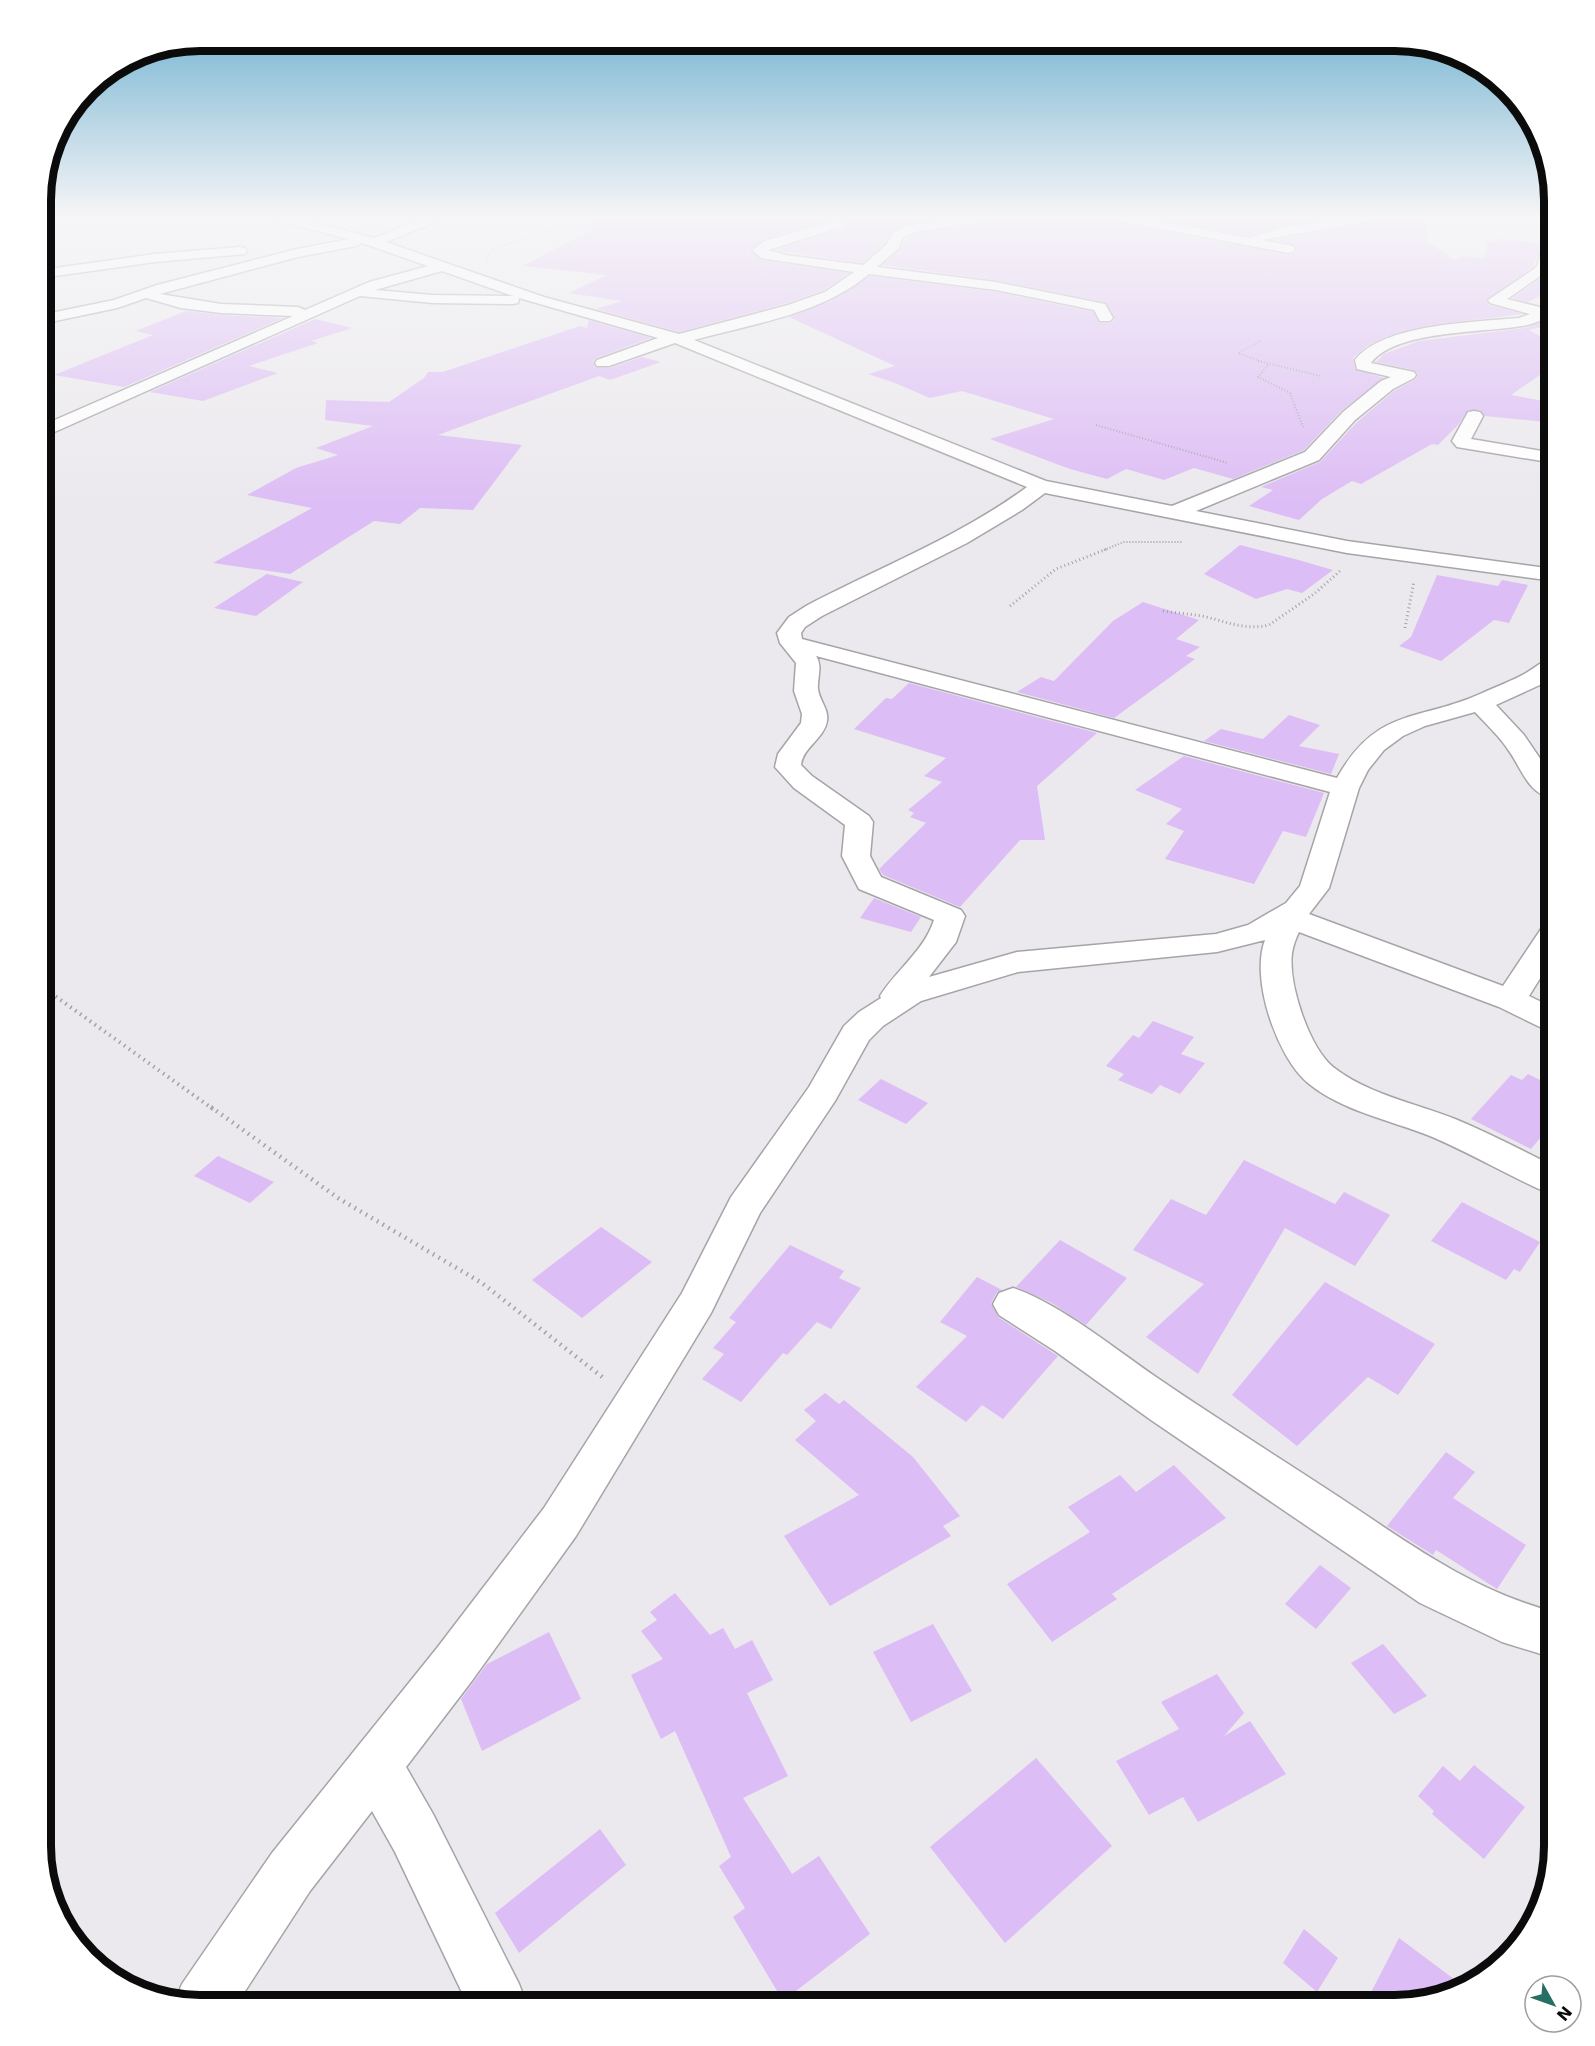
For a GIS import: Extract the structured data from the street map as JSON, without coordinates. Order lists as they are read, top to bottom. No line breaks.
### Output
{"north":"bottom right"}
